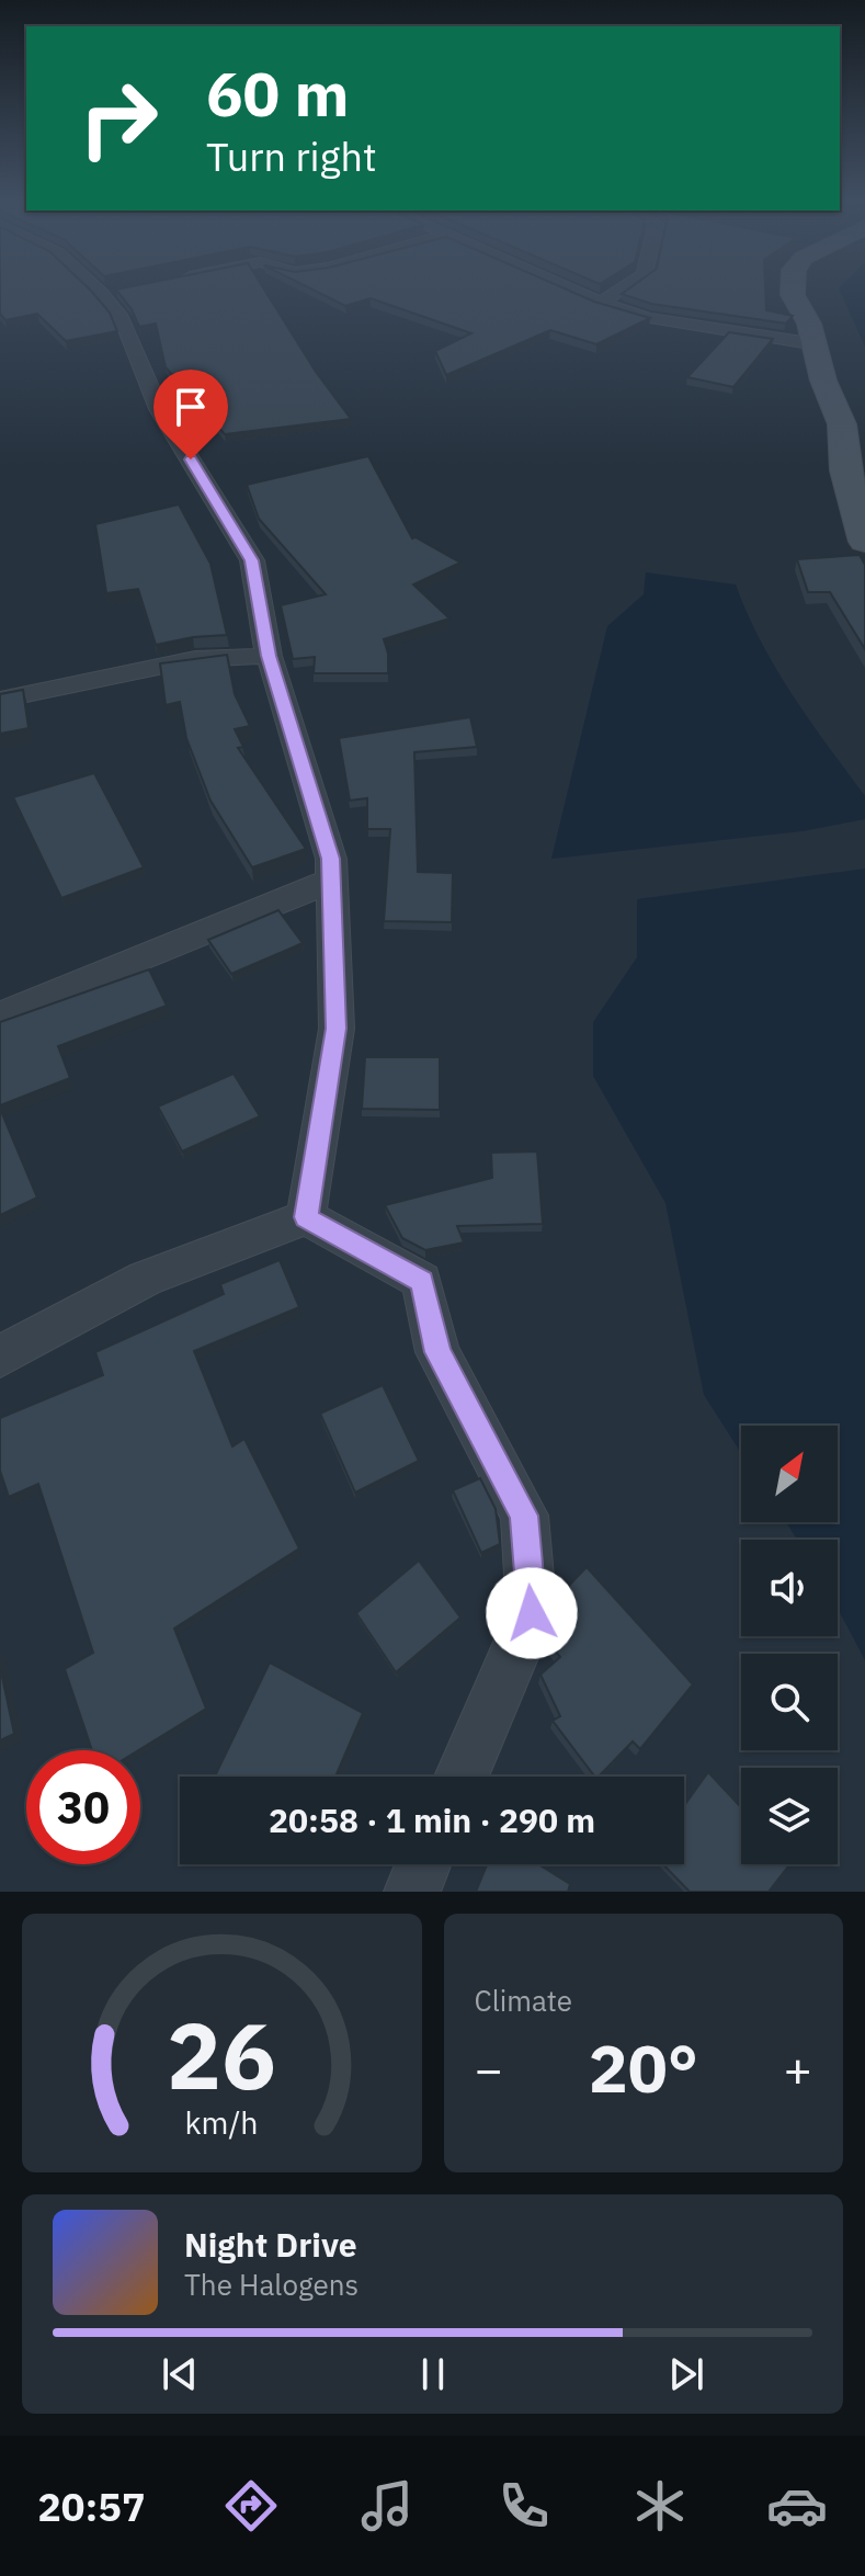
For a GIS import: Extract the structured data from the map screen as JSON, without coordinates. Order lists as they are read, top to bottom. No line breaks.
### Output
{"north":"top right","page":{"turn":["60 m","Turn right"],"limit":"30","trip":"20:58 · 1 min · 290 m","tile":"Climate","heat":["−","20°","+"],"song":["Night Drive","The Halogens"],"tabs":"20:57","gauge":["26","km/h"]}}
